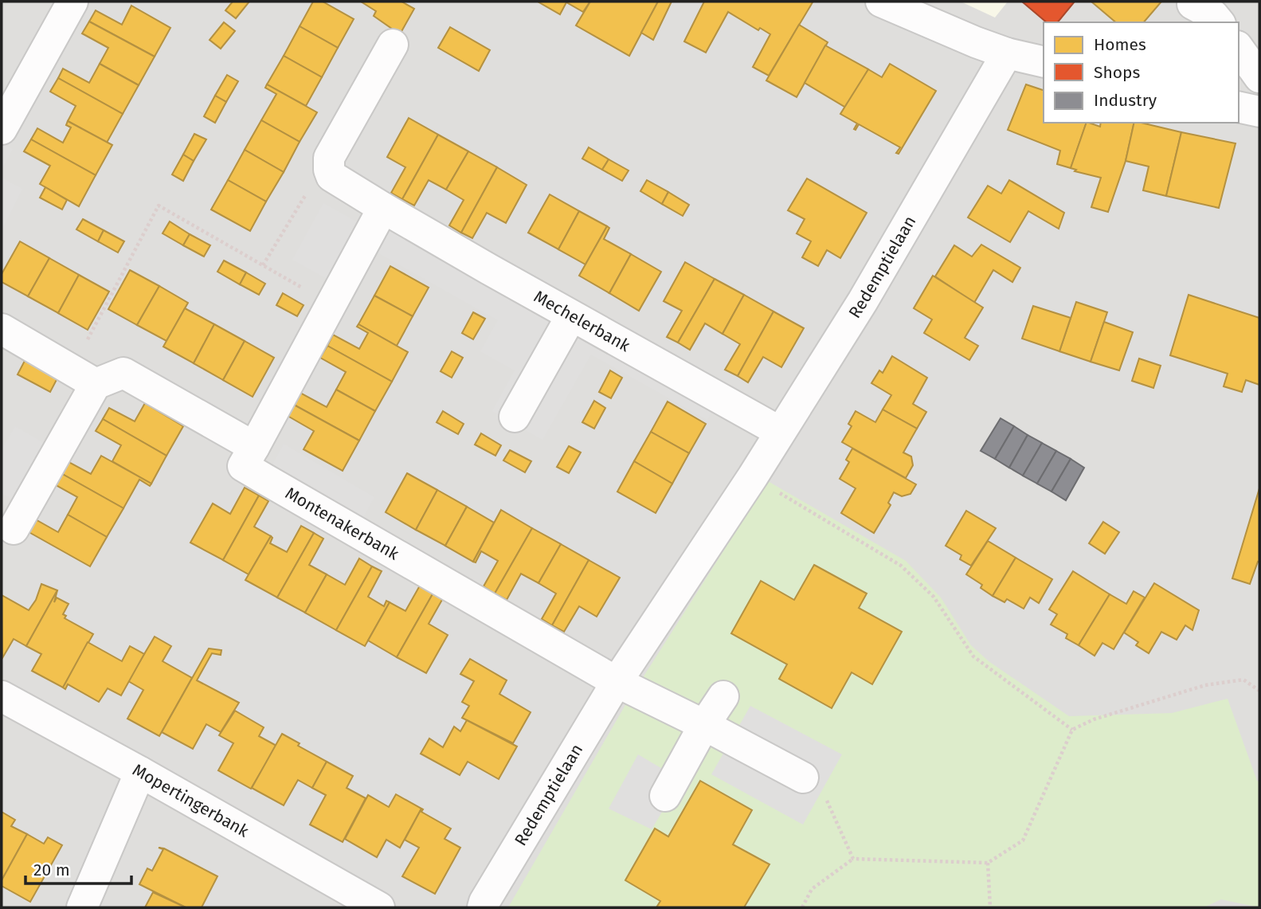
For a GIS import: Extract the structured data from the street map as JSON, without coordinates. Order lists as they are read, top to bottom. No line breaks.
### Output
{"streets":{"street":["Redemptielaan","Mechelerbank","Montenakerbank","Mopertingerbank"]},"crossings":[["Redemptielaan","Mechelerbank"],["Redemptielaan","Montenakerbank"]],"legend":["Homes","Shops","Industry"],"scale_bar":"20 m"}
